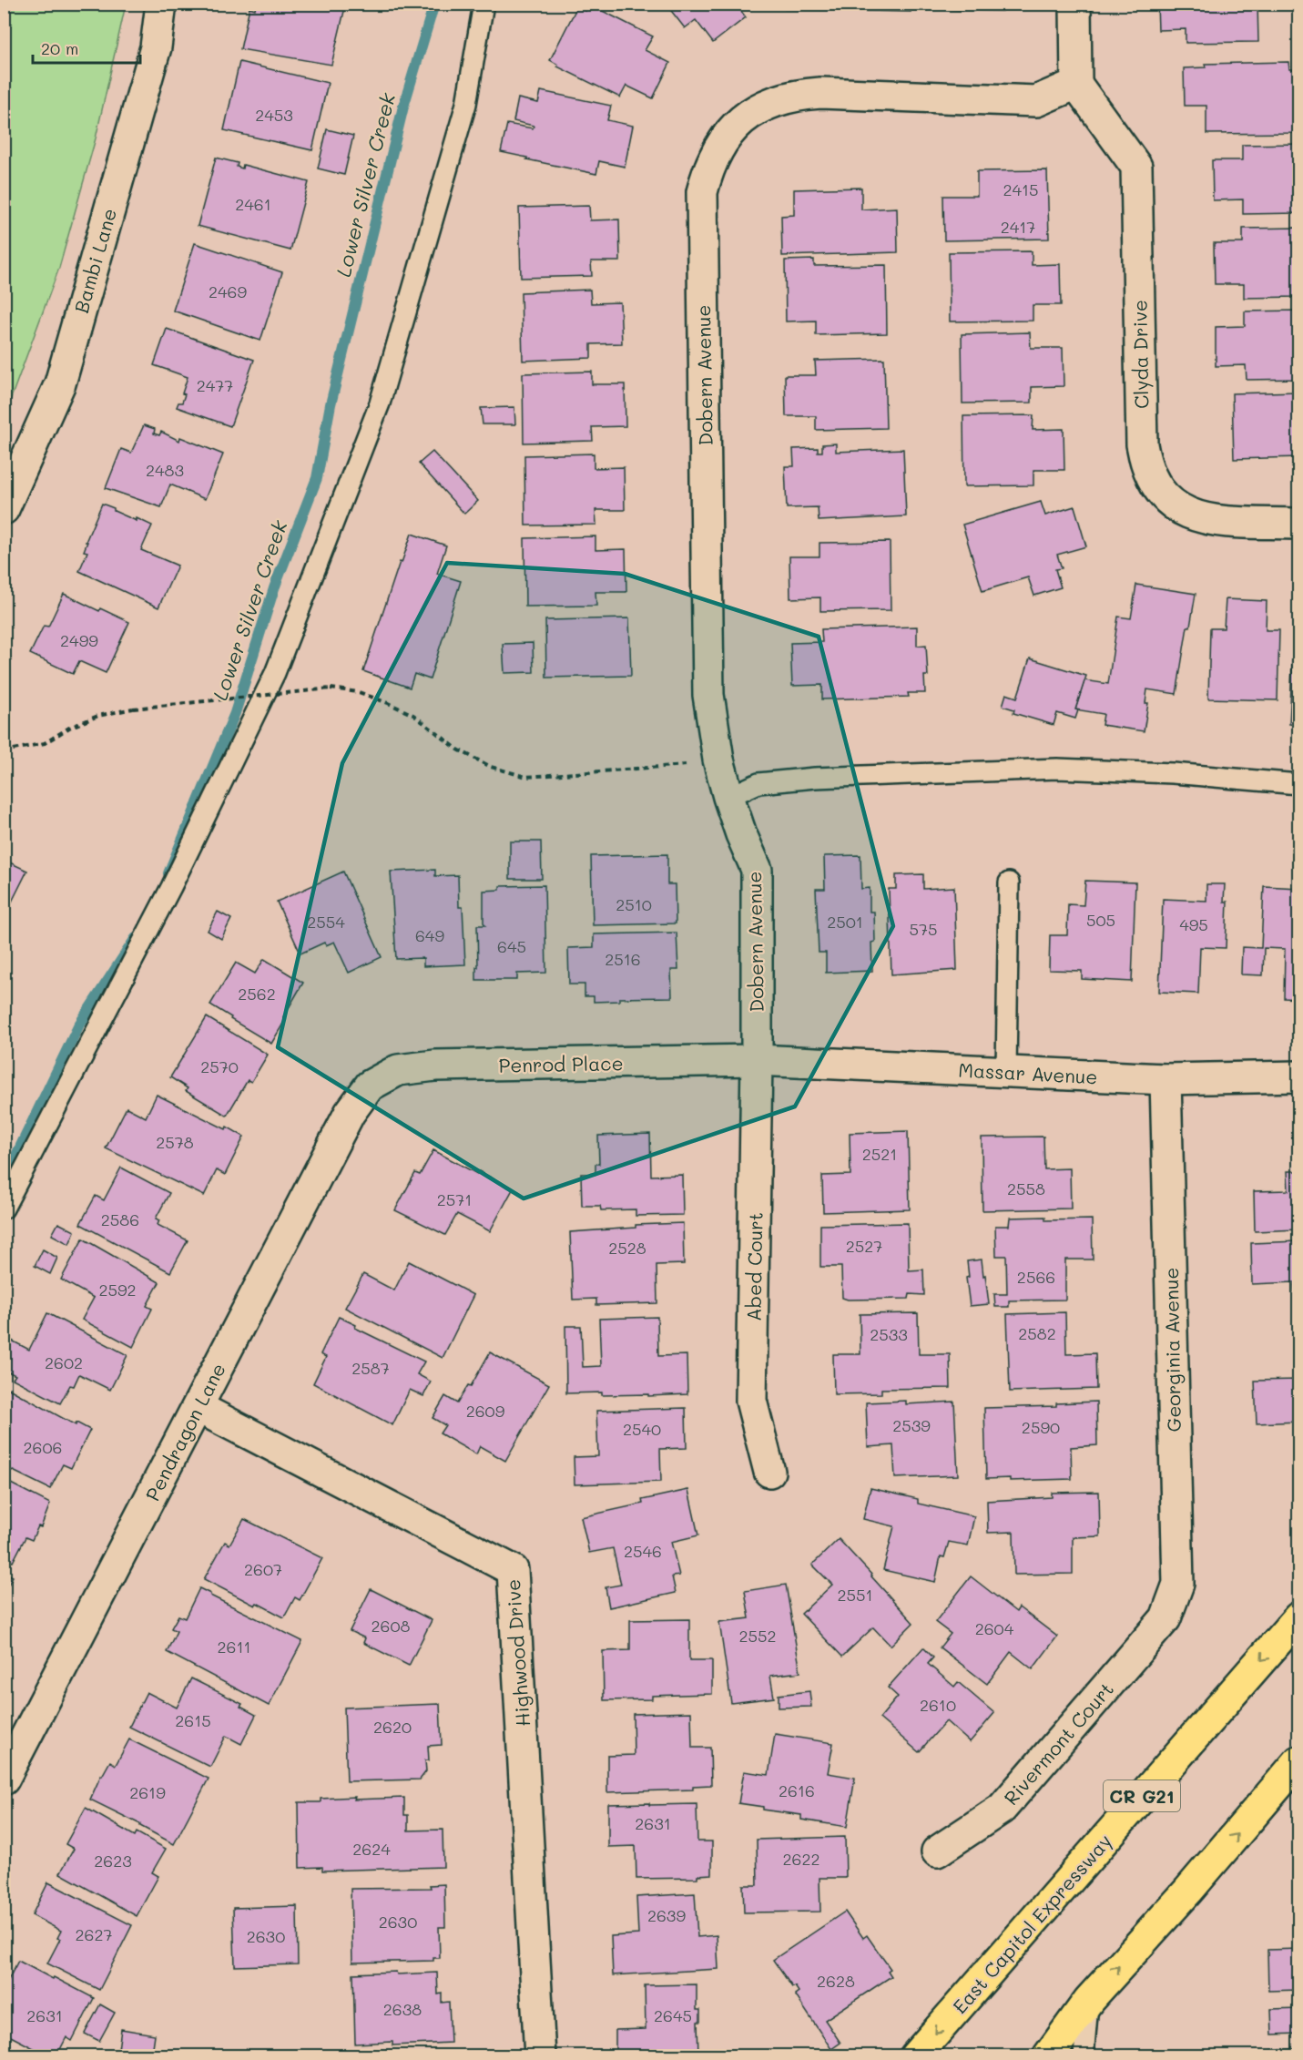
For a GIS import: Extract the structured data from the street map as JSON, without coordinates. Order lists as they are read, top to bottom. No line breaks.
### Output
{"streets":{"highway":["CR G21","East Capitol Expressway"],"street":["Bambi Lane","Clyda Drive","Dobern Avenue","Penrod Place","Massar Avenue","Abed Court","Georginia Avenue","Pendragon Lane","Highwood Drive","Rivermont Court"]},"crossings":[["Clyda Drive","Dobern Avenue"],["Dobern Avenue","Penrod Place"],["Dobern Avenue","Massar Avenue"],["Dobern Avenue","Abed Court"],["Penrod Place","Massar Avenue"],["Penrod Place","Abed Court"],["Penrod Place","Pendragon Lane"],["Massar Avenue","Abed Court"],["Massar Avenue","Georginia Avenue"],["Georginia Avenue","Rivermont Court"],["Pendragon Lane","Highwood Drive"]],"water":["Lower Silver Creek"],"house_numbers":["2453","2415","2461","2417","2469","2477","2483","2499","2510","505","2554","2501","495","575","649","645","2516","2562","2570","2578","2521","2558","2571","2586","2527","2528","2566","2592","2582","2533","2602","2587","2609","2539","2590","2540","2606","2546","2607","2551","2608","2604","2552","2611","2610","2615","2620","2616","2619","2631","2624","2622","2623","2639","2630","2627","2630","2628","2638","2631","2645"],"scale_bar":"20 m"}
